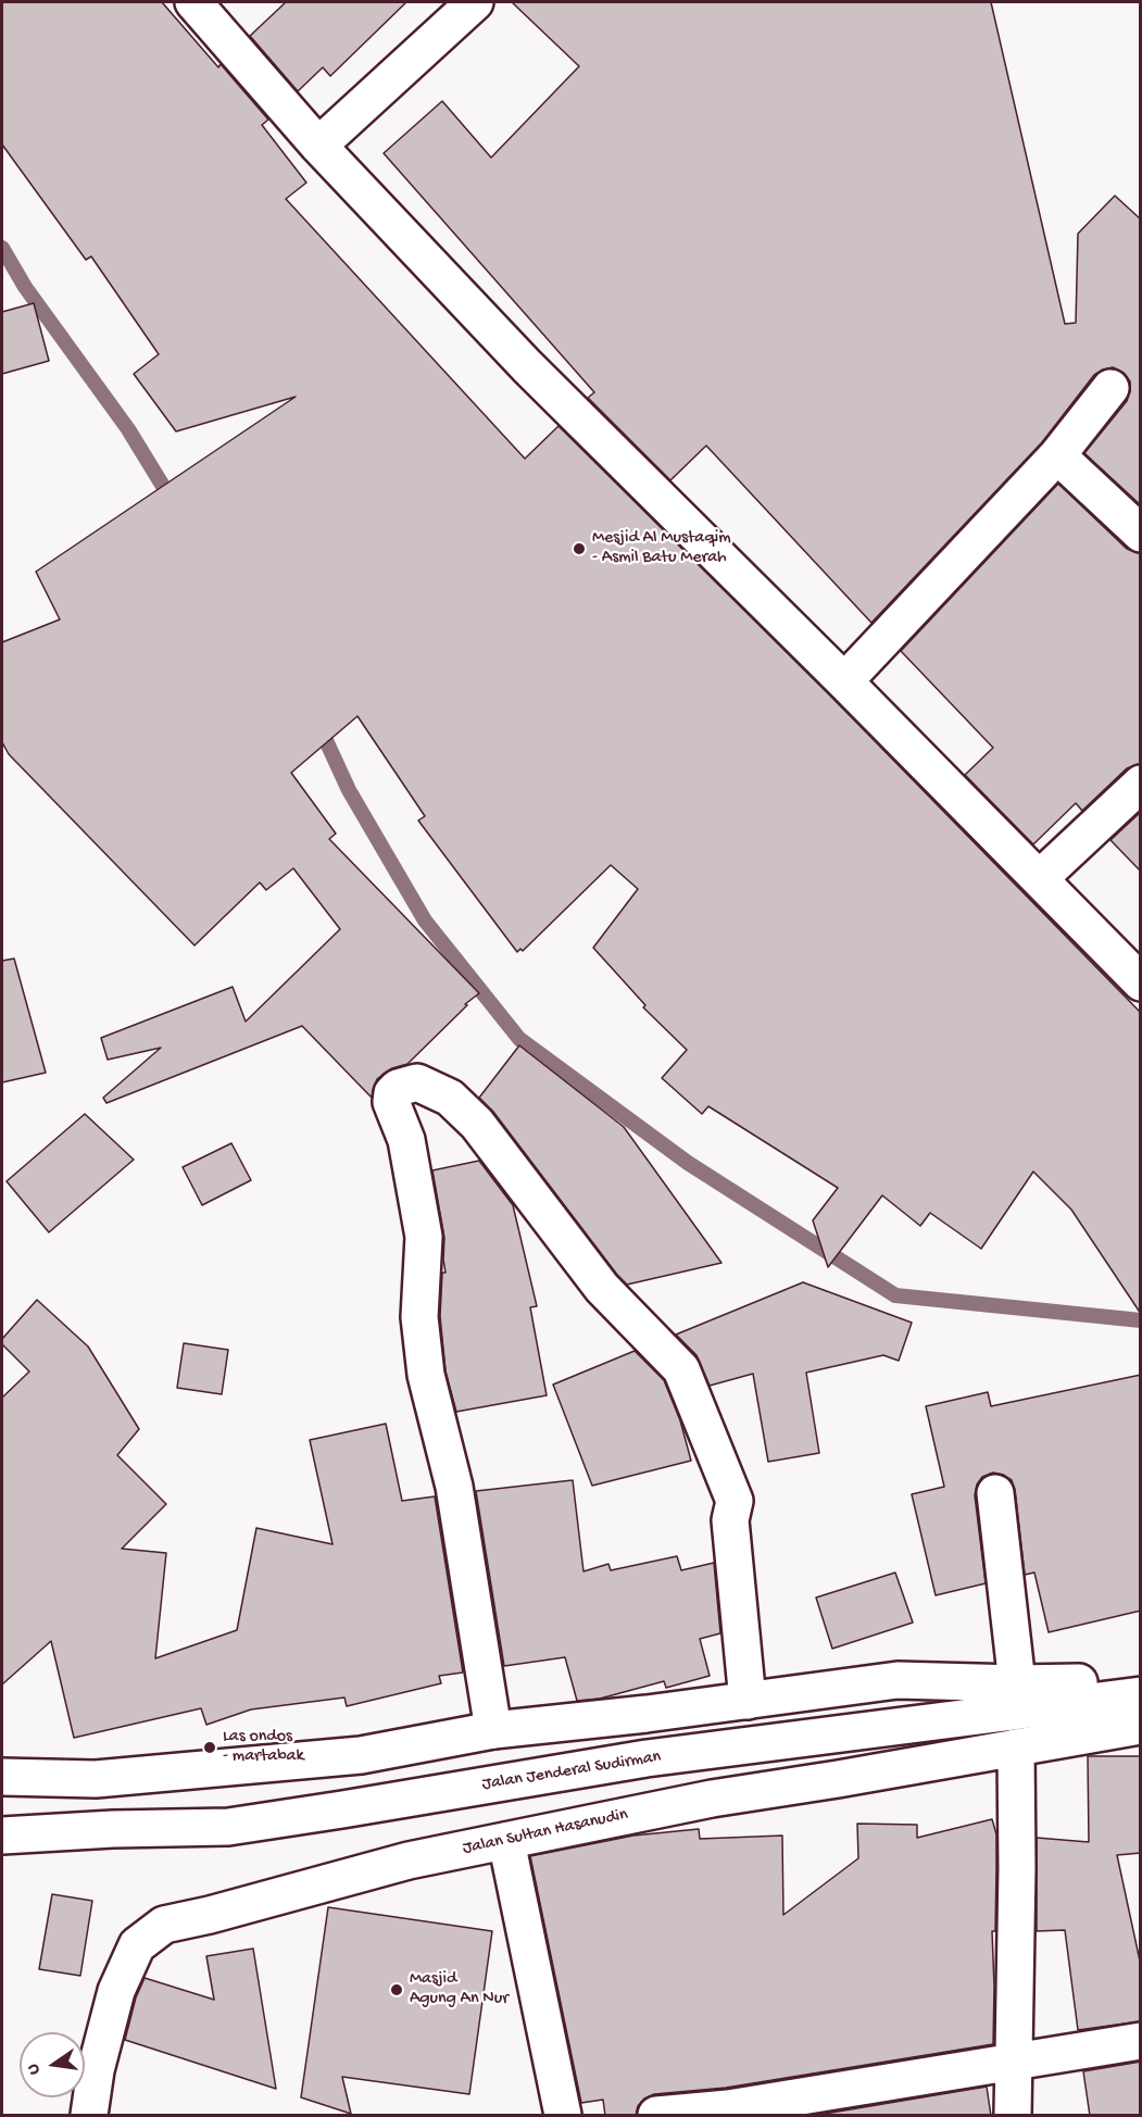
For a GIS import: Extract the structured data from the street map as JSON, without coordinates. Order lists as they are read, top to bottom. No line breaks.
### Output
{"streets":{"main road":["Jalan Jenderal Sudirman","Jalan Sultan Hasanudin"]},"places":["Mesjid Al Mustaqim - Asmil Batu Merah","Las ondos - martabak","Masjid Agung An Nur"],"north":"left"}
